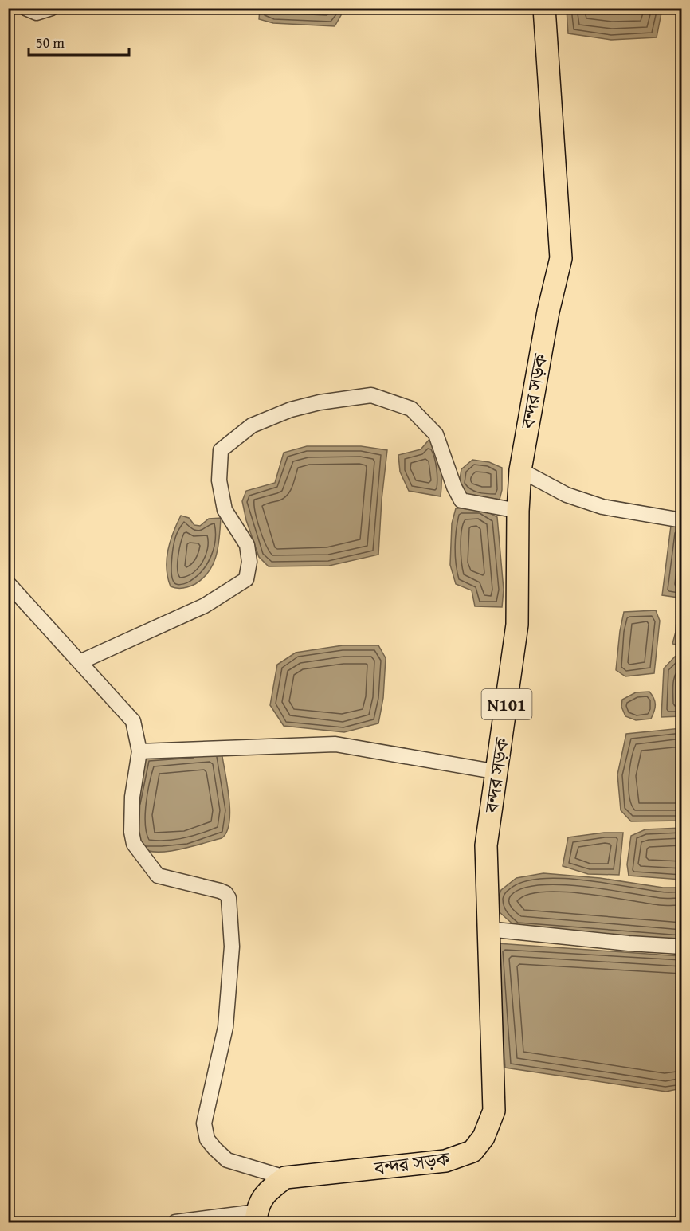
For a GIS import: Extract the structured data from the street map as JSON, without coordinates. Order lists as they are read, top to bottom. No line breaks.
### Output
{"streets":{"highway":["বন্দর সড়ক","N101"]},"scale_bar":"50 m"}
